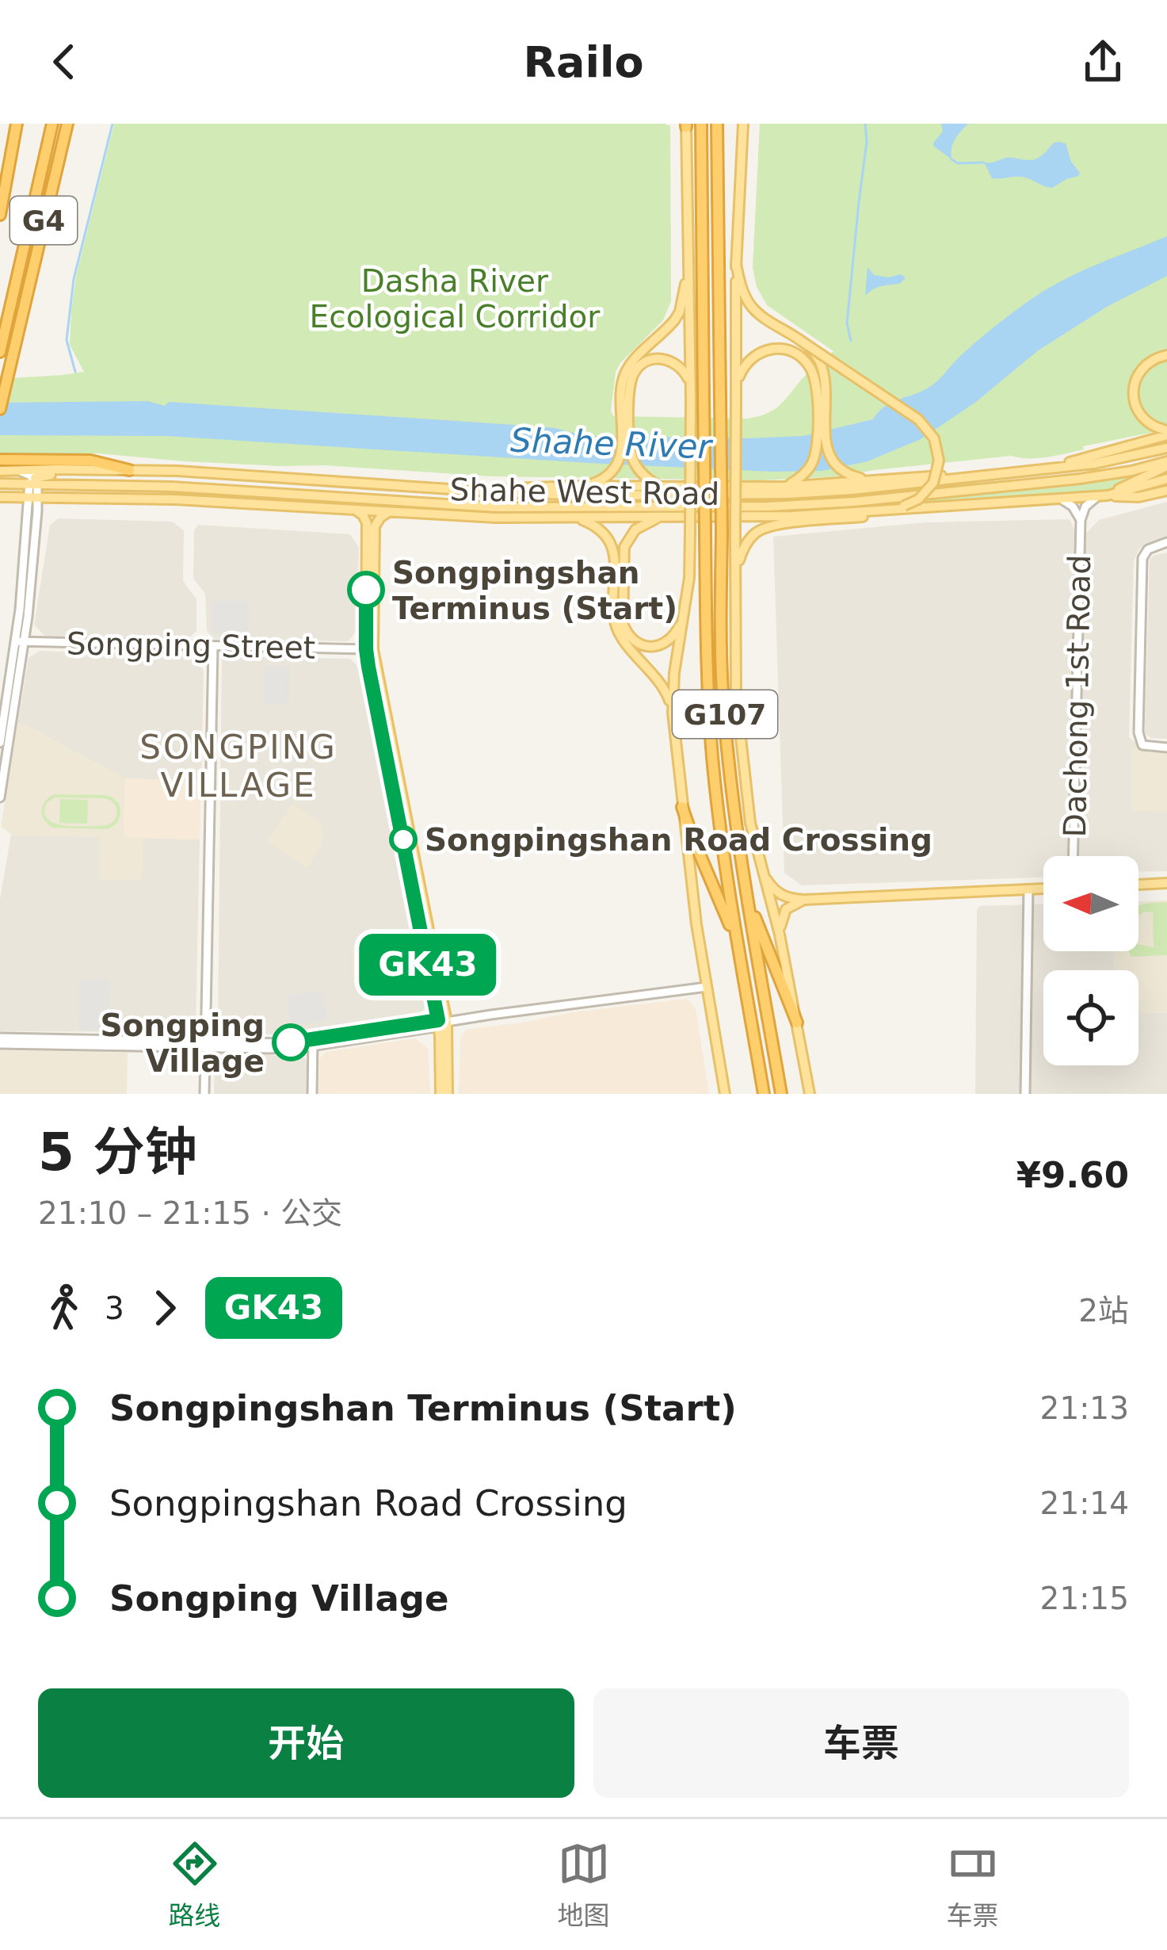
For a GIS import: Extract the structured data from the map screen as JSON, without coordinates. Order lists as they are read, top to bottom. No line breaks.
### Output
{"streets":{"highway":["G4","G107"],"main road":["Shahe West Road"],"street":["Songping Street","Dachong 1st Road"]},"districts":["SONGPING VILLAGE"],"water":["Shahe River"],"parks":["Dasha River Ecological Corridor"],"places":["Songpingshan Terminus (Start)","Songpingshan Road Crossing","Songping Village"],"lines":["bus line GK43"],"north":"left","page":{"header":"Railo","on_map":"GK43","heading":["5 分钟","21:10 – 21:15 · 公交","¥9.60"],"legs":["3","GK43","2站"],"list":[{"name":"Songpingshan Terminus (Start)","value":"21:13"},{"name":"Songpingshan Road Crossing","value":"21:14"},{"name":"Songping Village","value":"21:15"}],"buttons":["开始","车票"],"tabs":["路线","地图","车票"]}}
